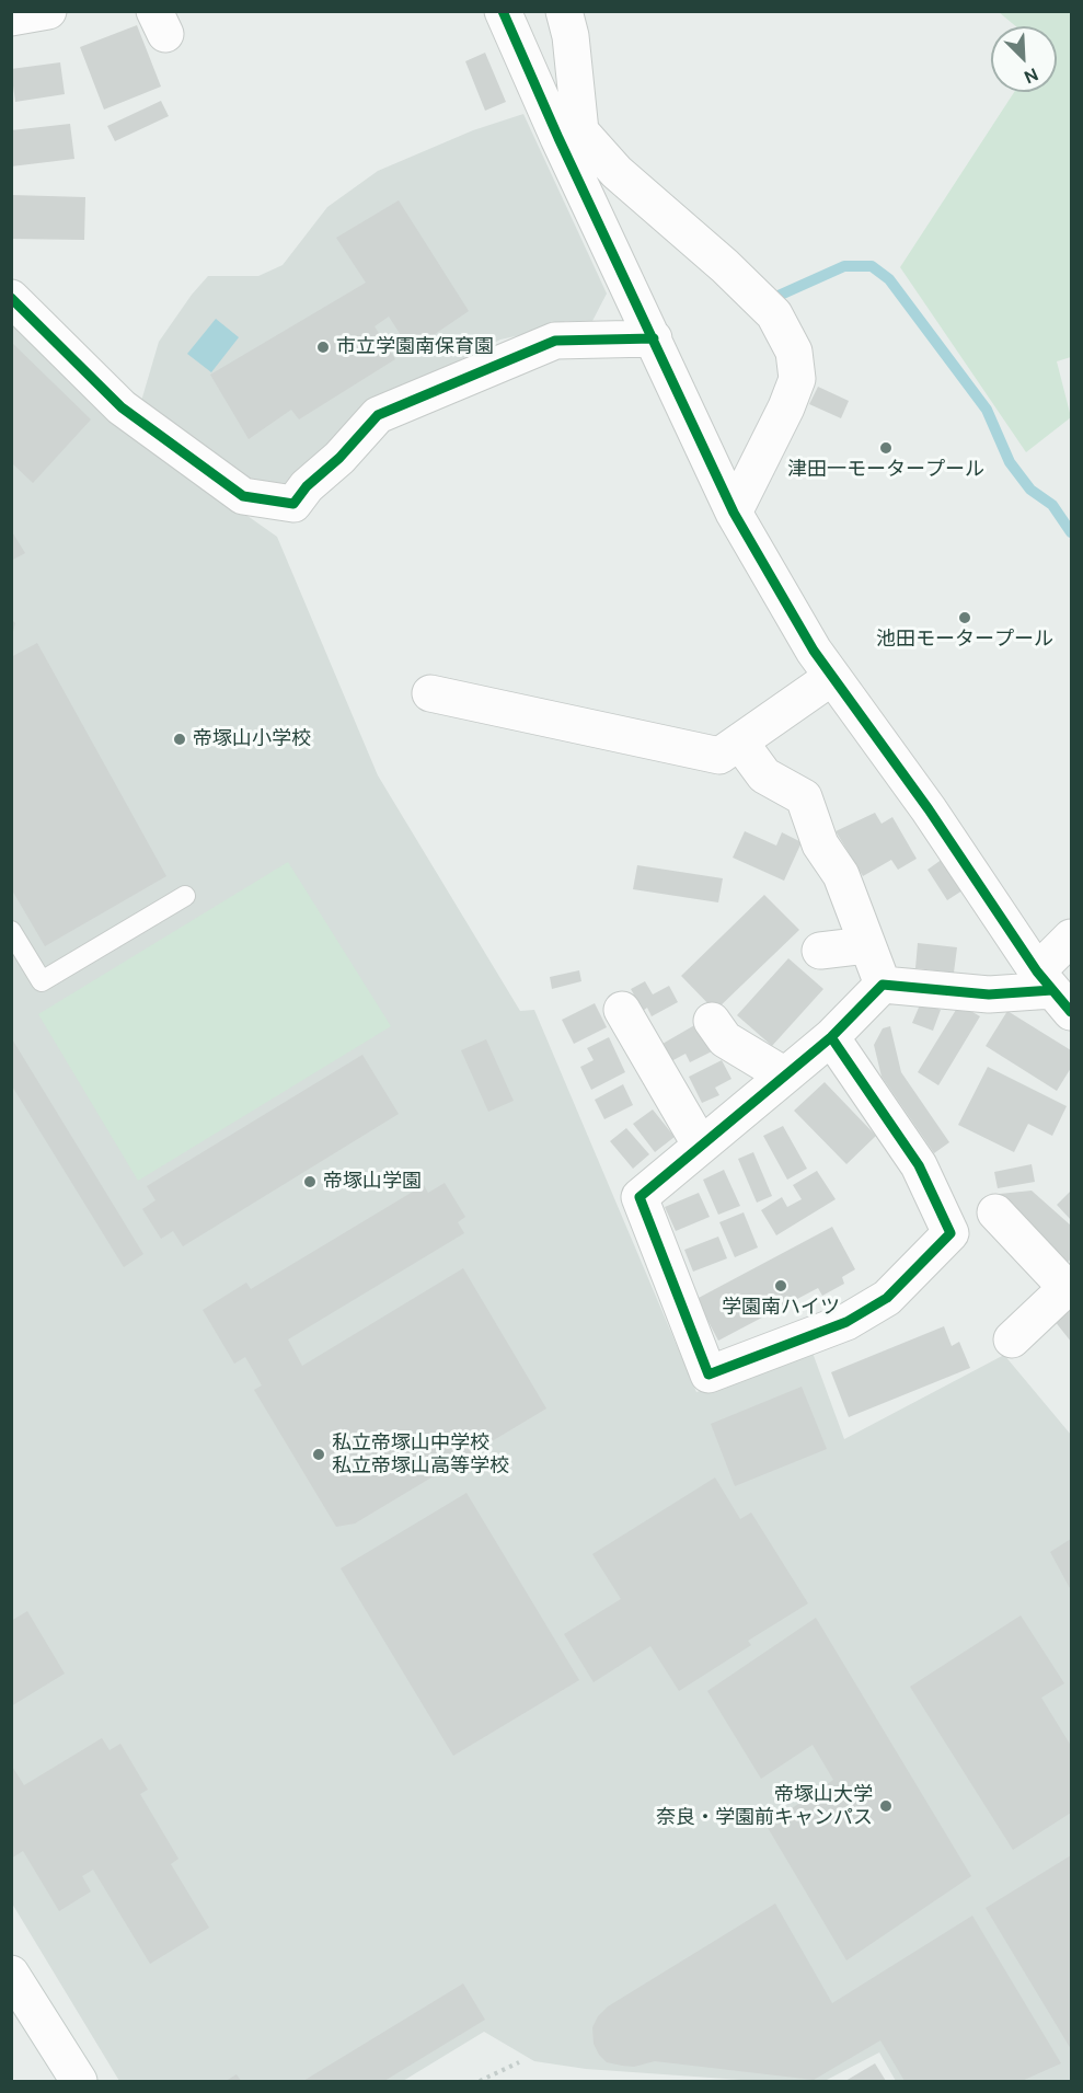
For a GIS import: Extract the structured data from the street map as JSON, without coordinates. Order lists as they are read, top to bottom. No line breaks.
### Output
{"places":["市立学園南保育園","津田一モータープール","池田モータープール","帝塚山小学校","帝塚山学園","学園南ハイツ","私立帝塚山中学校 私立帝塚山高等学校","帝塚山大学 奈良・学園前キャンパス"],"north":"bottom right"}
